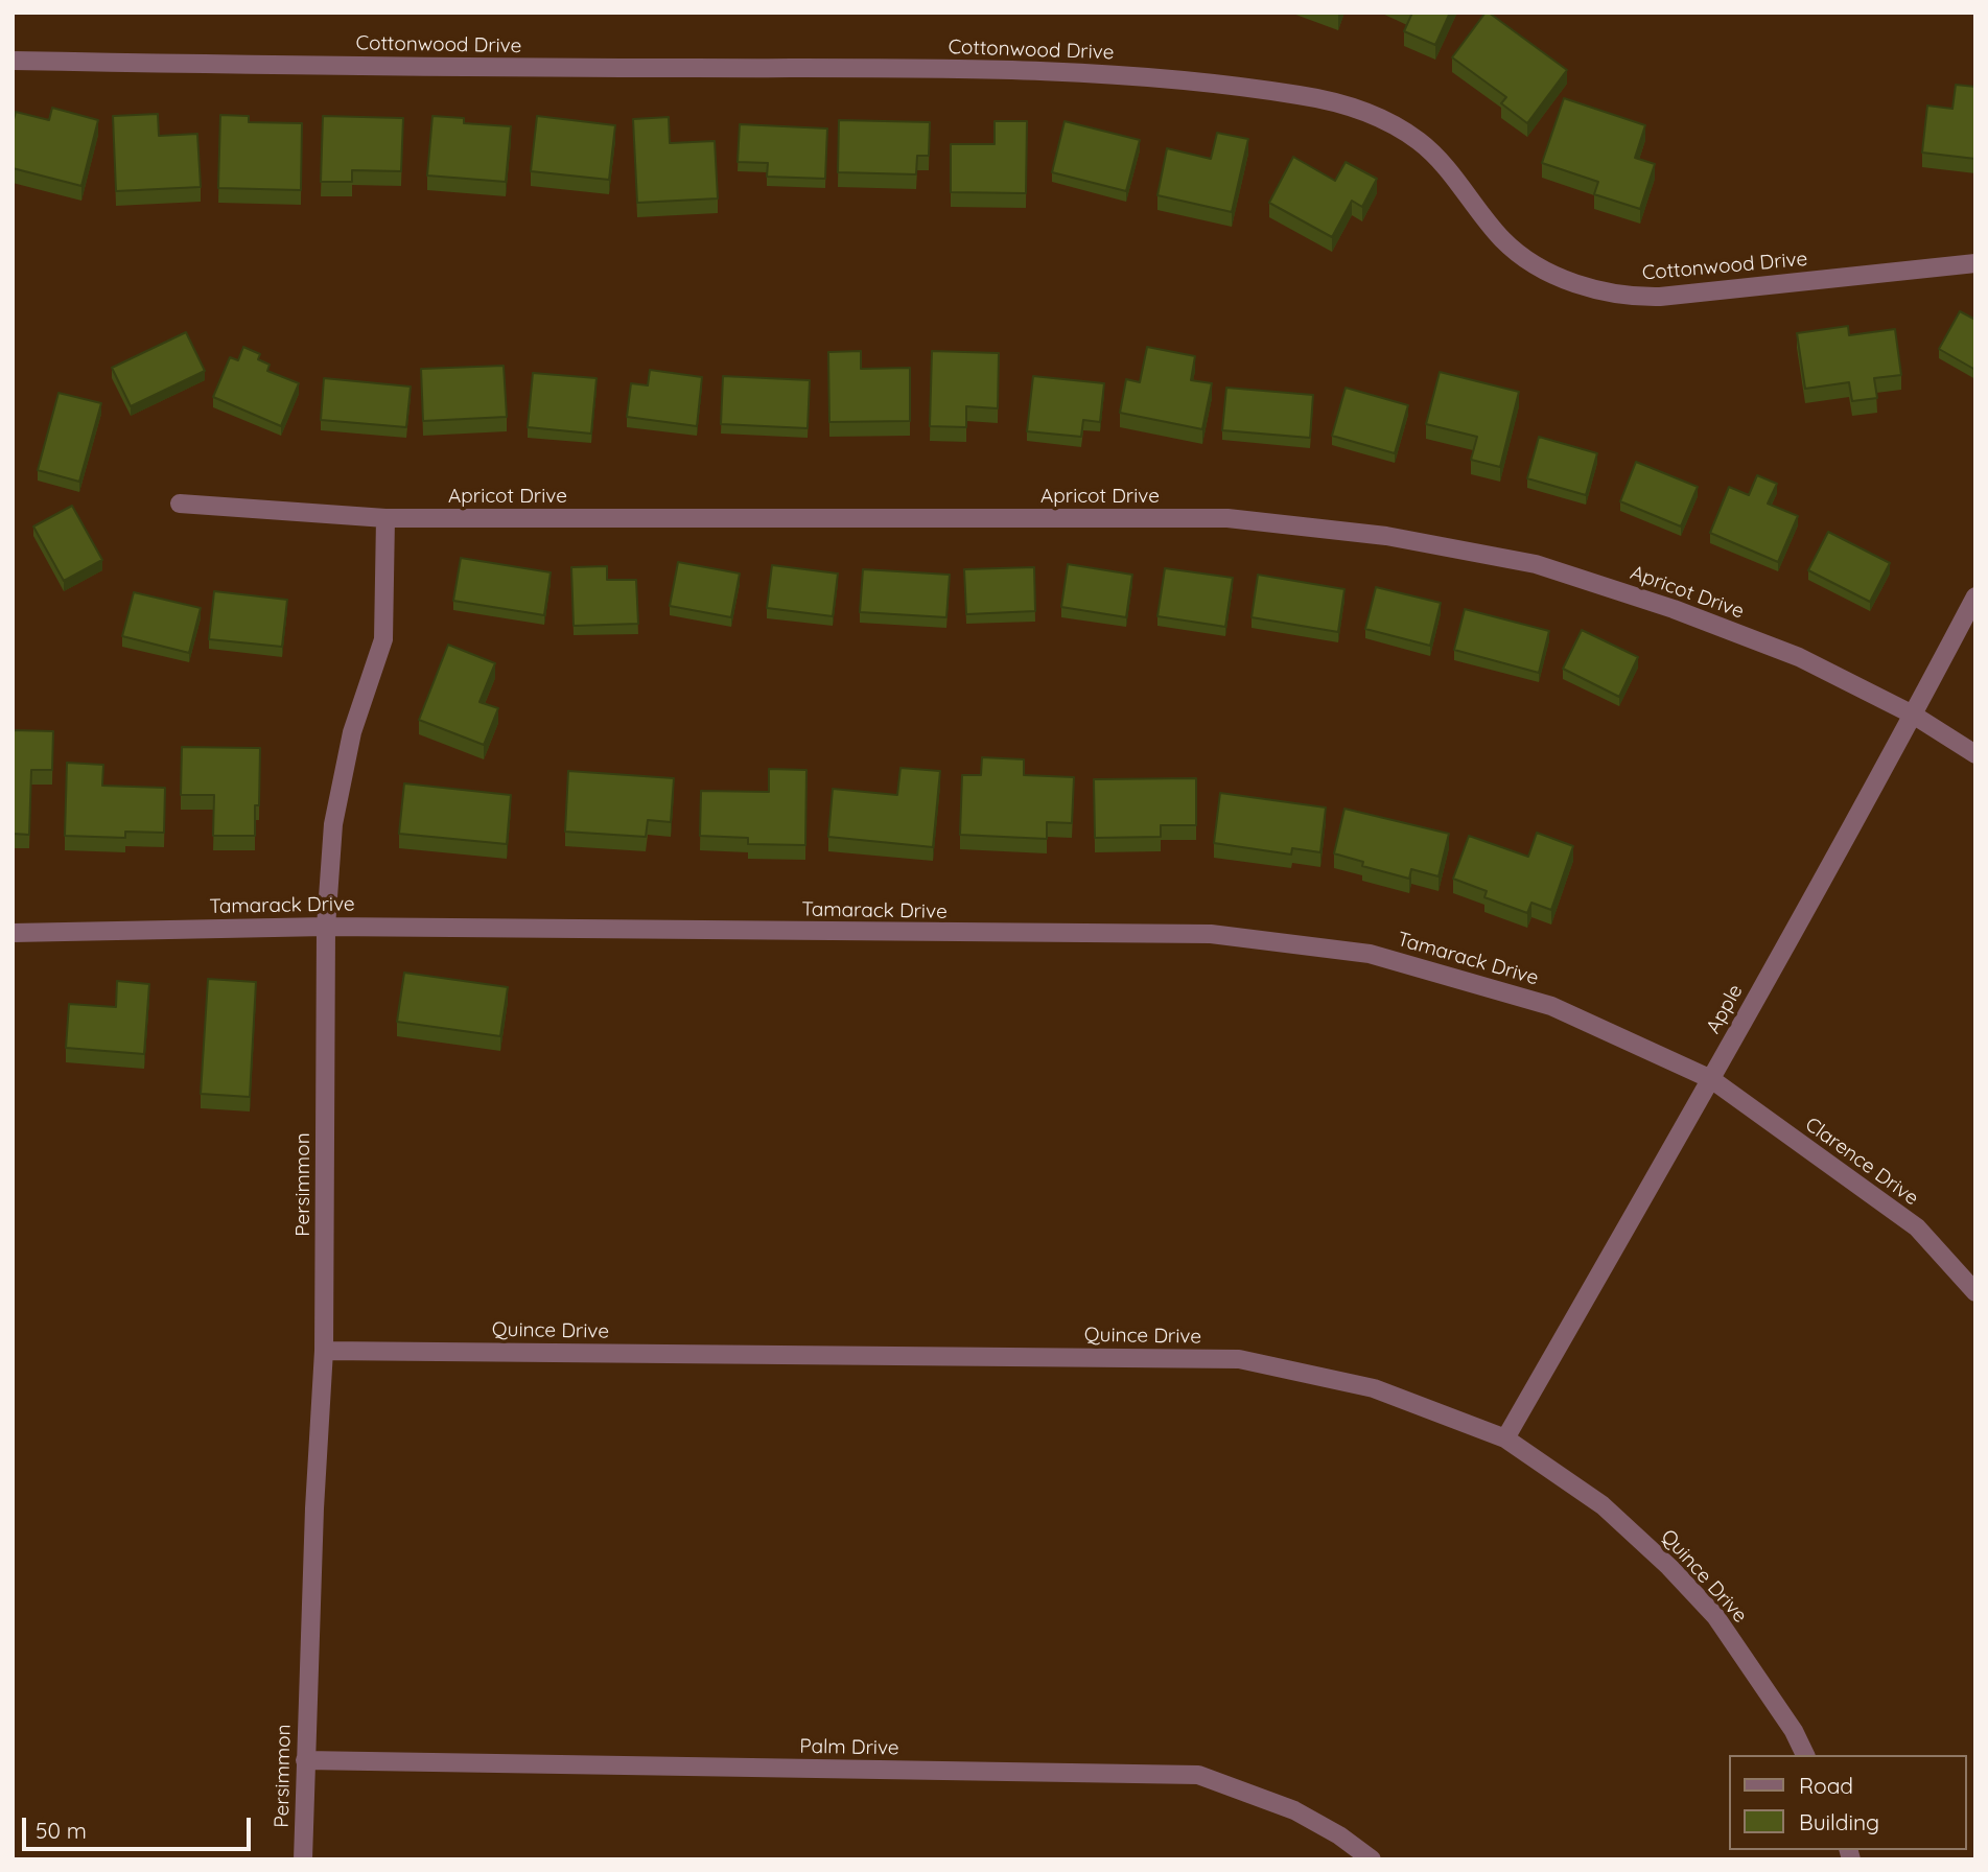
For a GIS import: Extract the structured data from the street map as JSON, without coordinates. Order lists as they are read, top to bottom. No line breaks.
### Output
{"streets":{"street":["Cottonwood Drive","Apricot Drive","Tamarack Drive","Apple","Clarence Drive","Persimmon","Quince Drive","Palm Drive"]},"crossings":[["Apricot Drive","Apple"],["Apricot Drive","Persimmon"],["Tamarack Drive","Apple"],["Tamarack Drive","Clarence Drive"],["Tamarack Drive","Persimmon"],["Apple","Clarence Drive"],["Apple","Quince Drive"],["Persimmon","Quince Drive"],["Persimmon","Palm Drive"]],"legend":["Road","Building"],"scale_bar":"50 m"}
